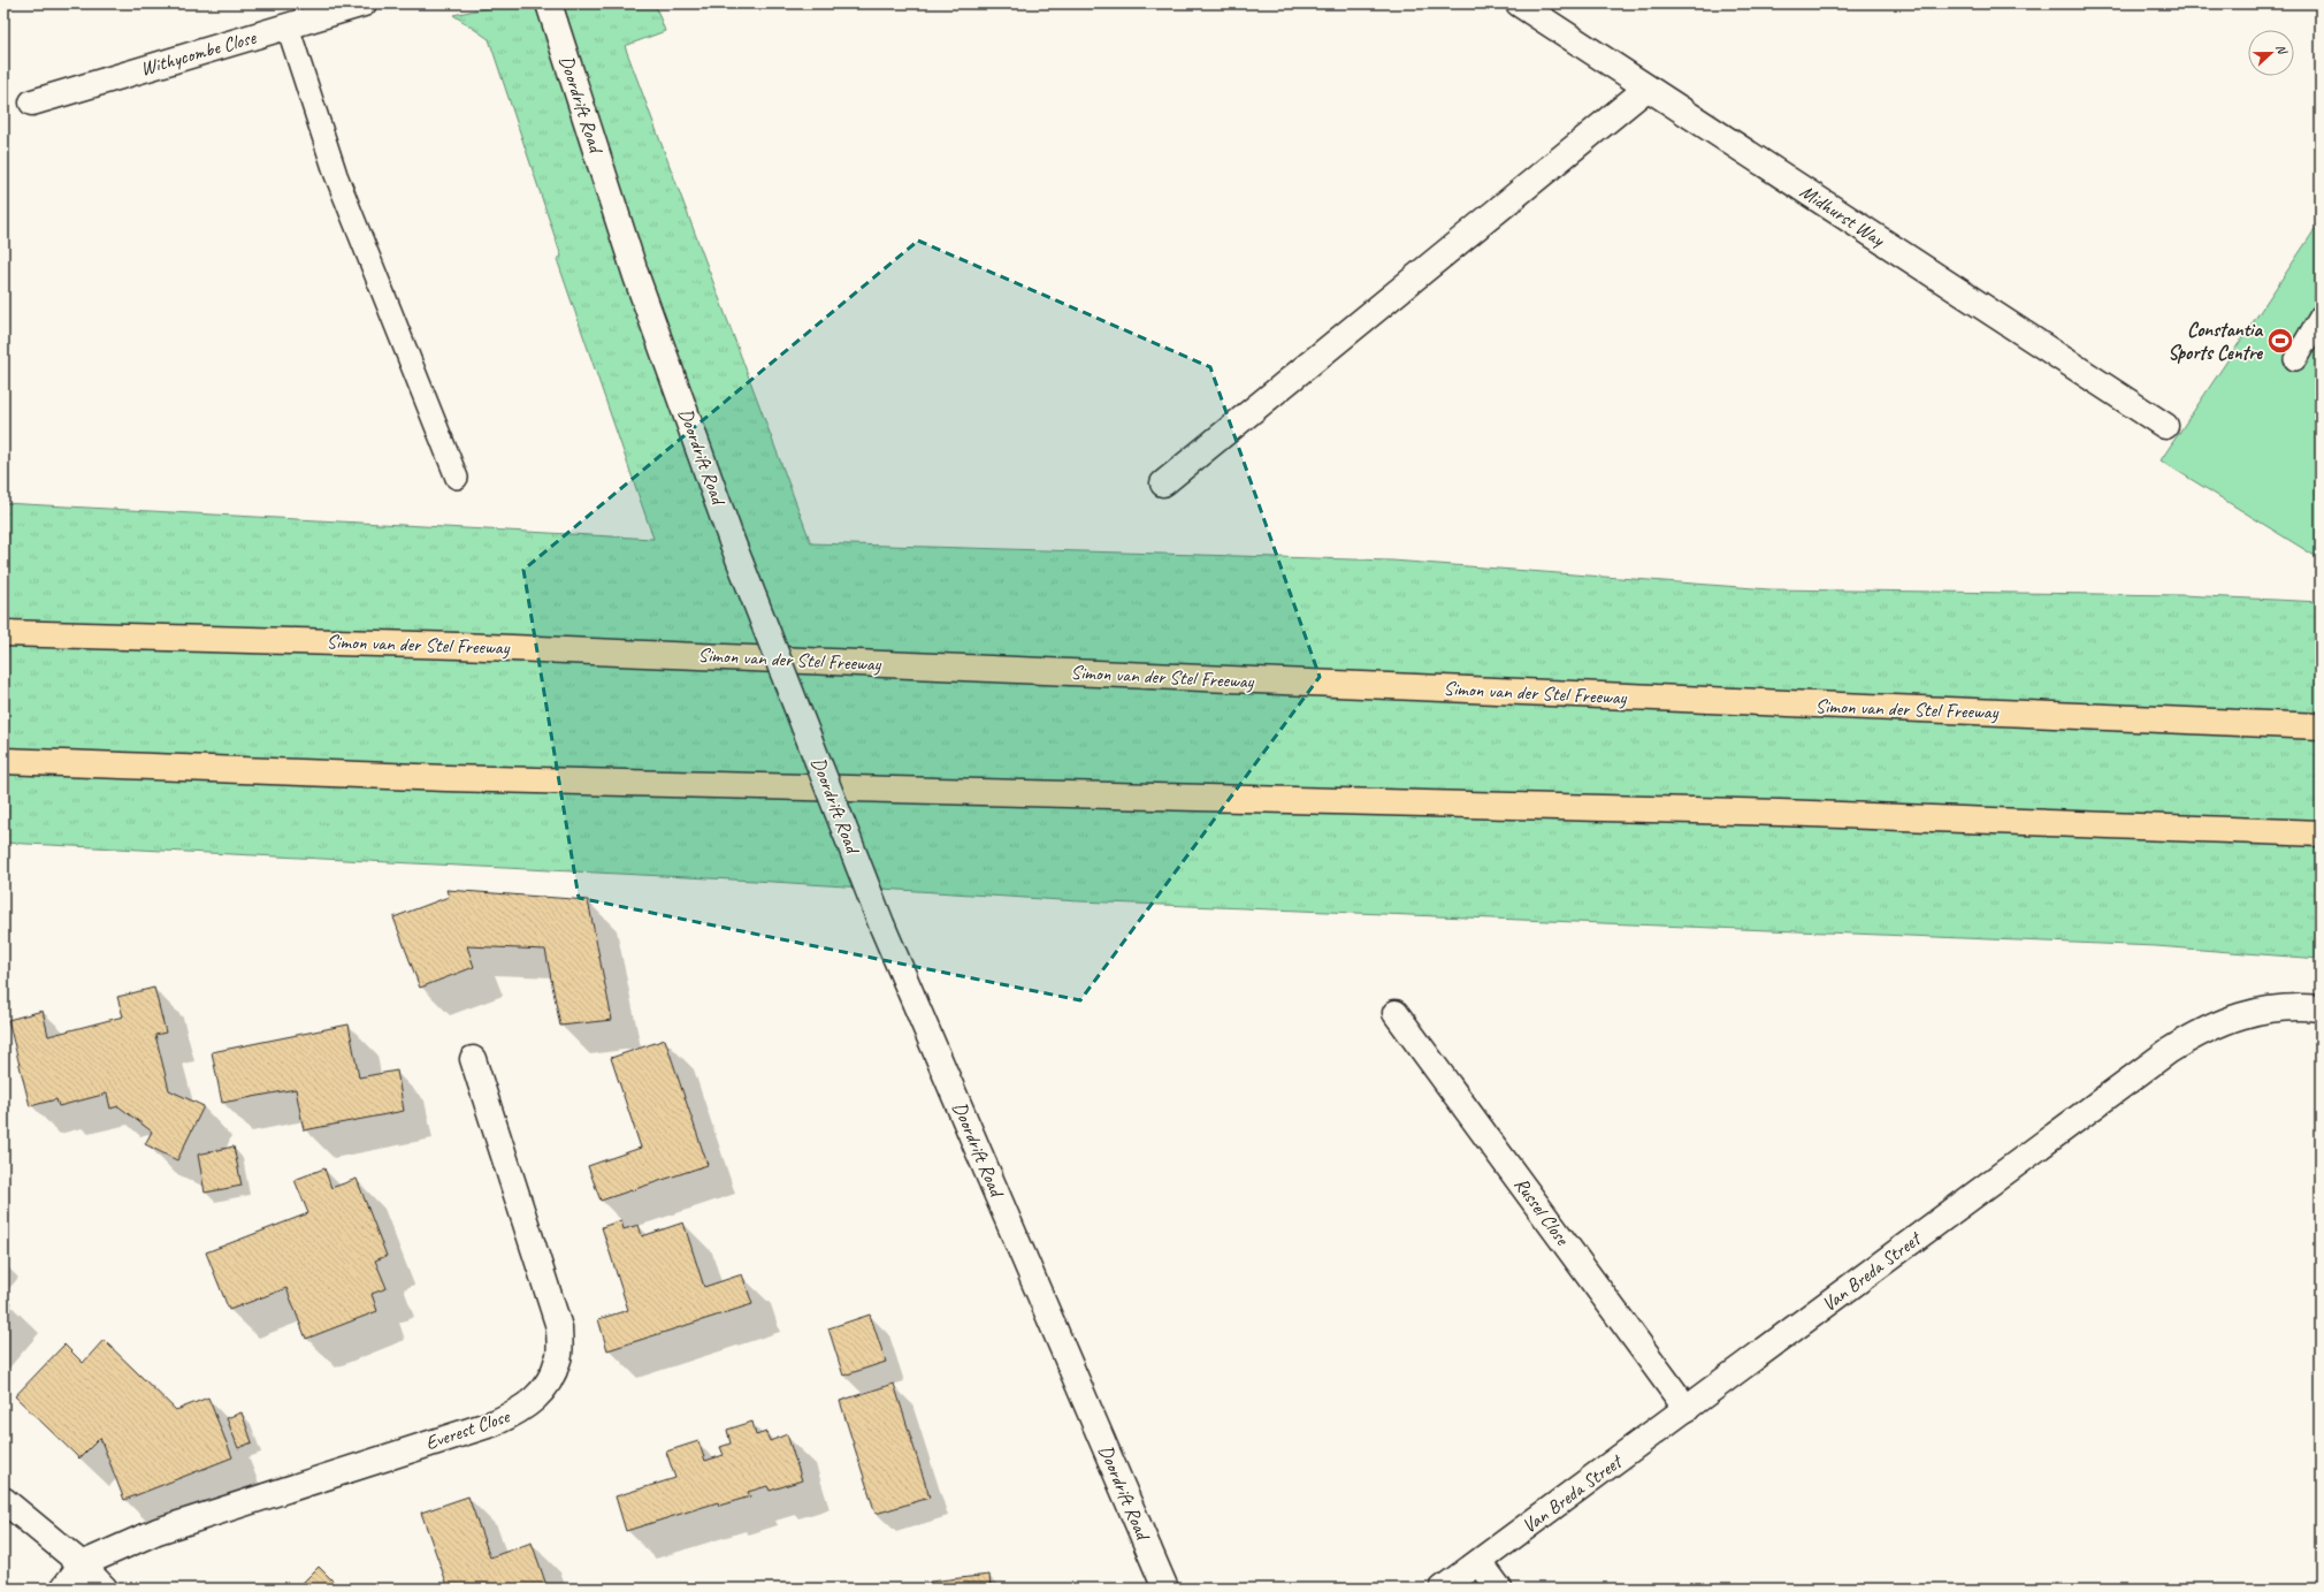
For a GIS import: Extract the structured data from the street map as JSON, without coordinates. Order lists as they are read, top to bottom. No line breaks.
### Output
{"streets":{"highway":["Simon van der Stel Freeway"],"street":["Withycombe Close","Doordrift Road","Midhurst Way","Russel Close","Van Breda Street","Everest Close"]},"crossings":[["Russel Close","Van Breda Street"]],"places":{"sports":["Constantia Sports Centre"]},"north":"right"}
